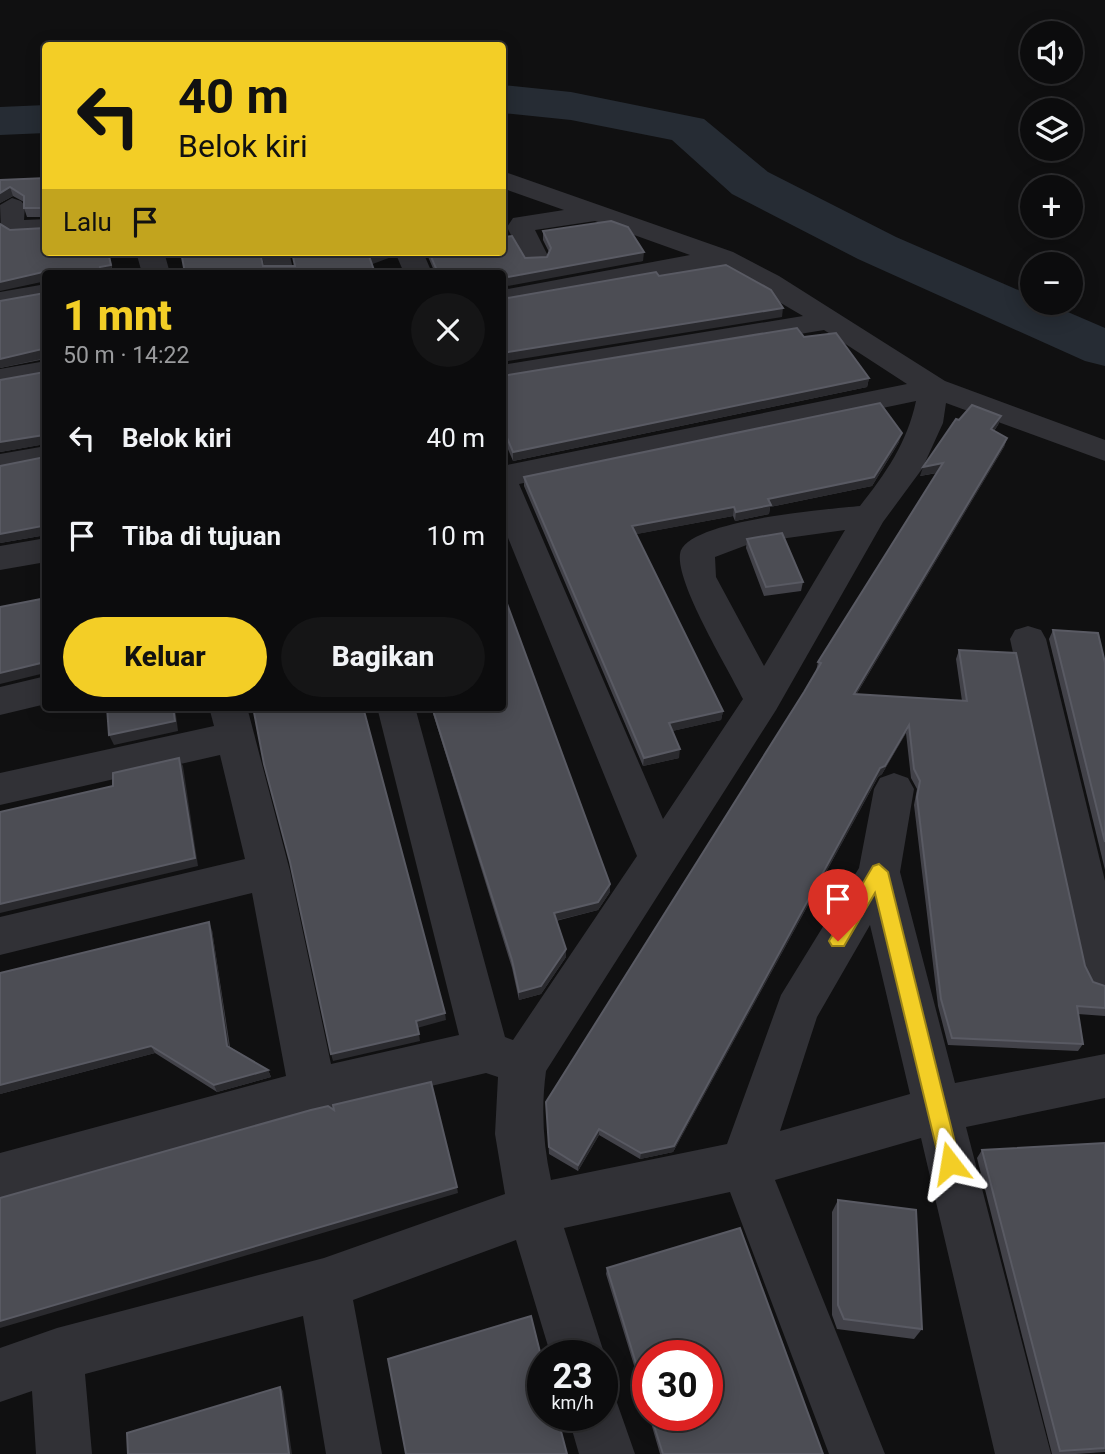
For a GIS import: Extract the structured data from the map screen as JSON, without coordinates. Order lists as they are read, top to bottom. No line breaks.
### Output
{"page":{"map_buttons":["+","−"],"turn":["40 m","Belok kiri"],"then":"Lalu","heading":["1 mnt","50 m · 14:22"],"list":[{"name":"Belok kiri","value":"40 m"},{"name":"Tiba di tujuan","value":"10 m"}],"buttons":["Keluar","Bagikan"],"speed":"23 km/h","limit":"30"}}
